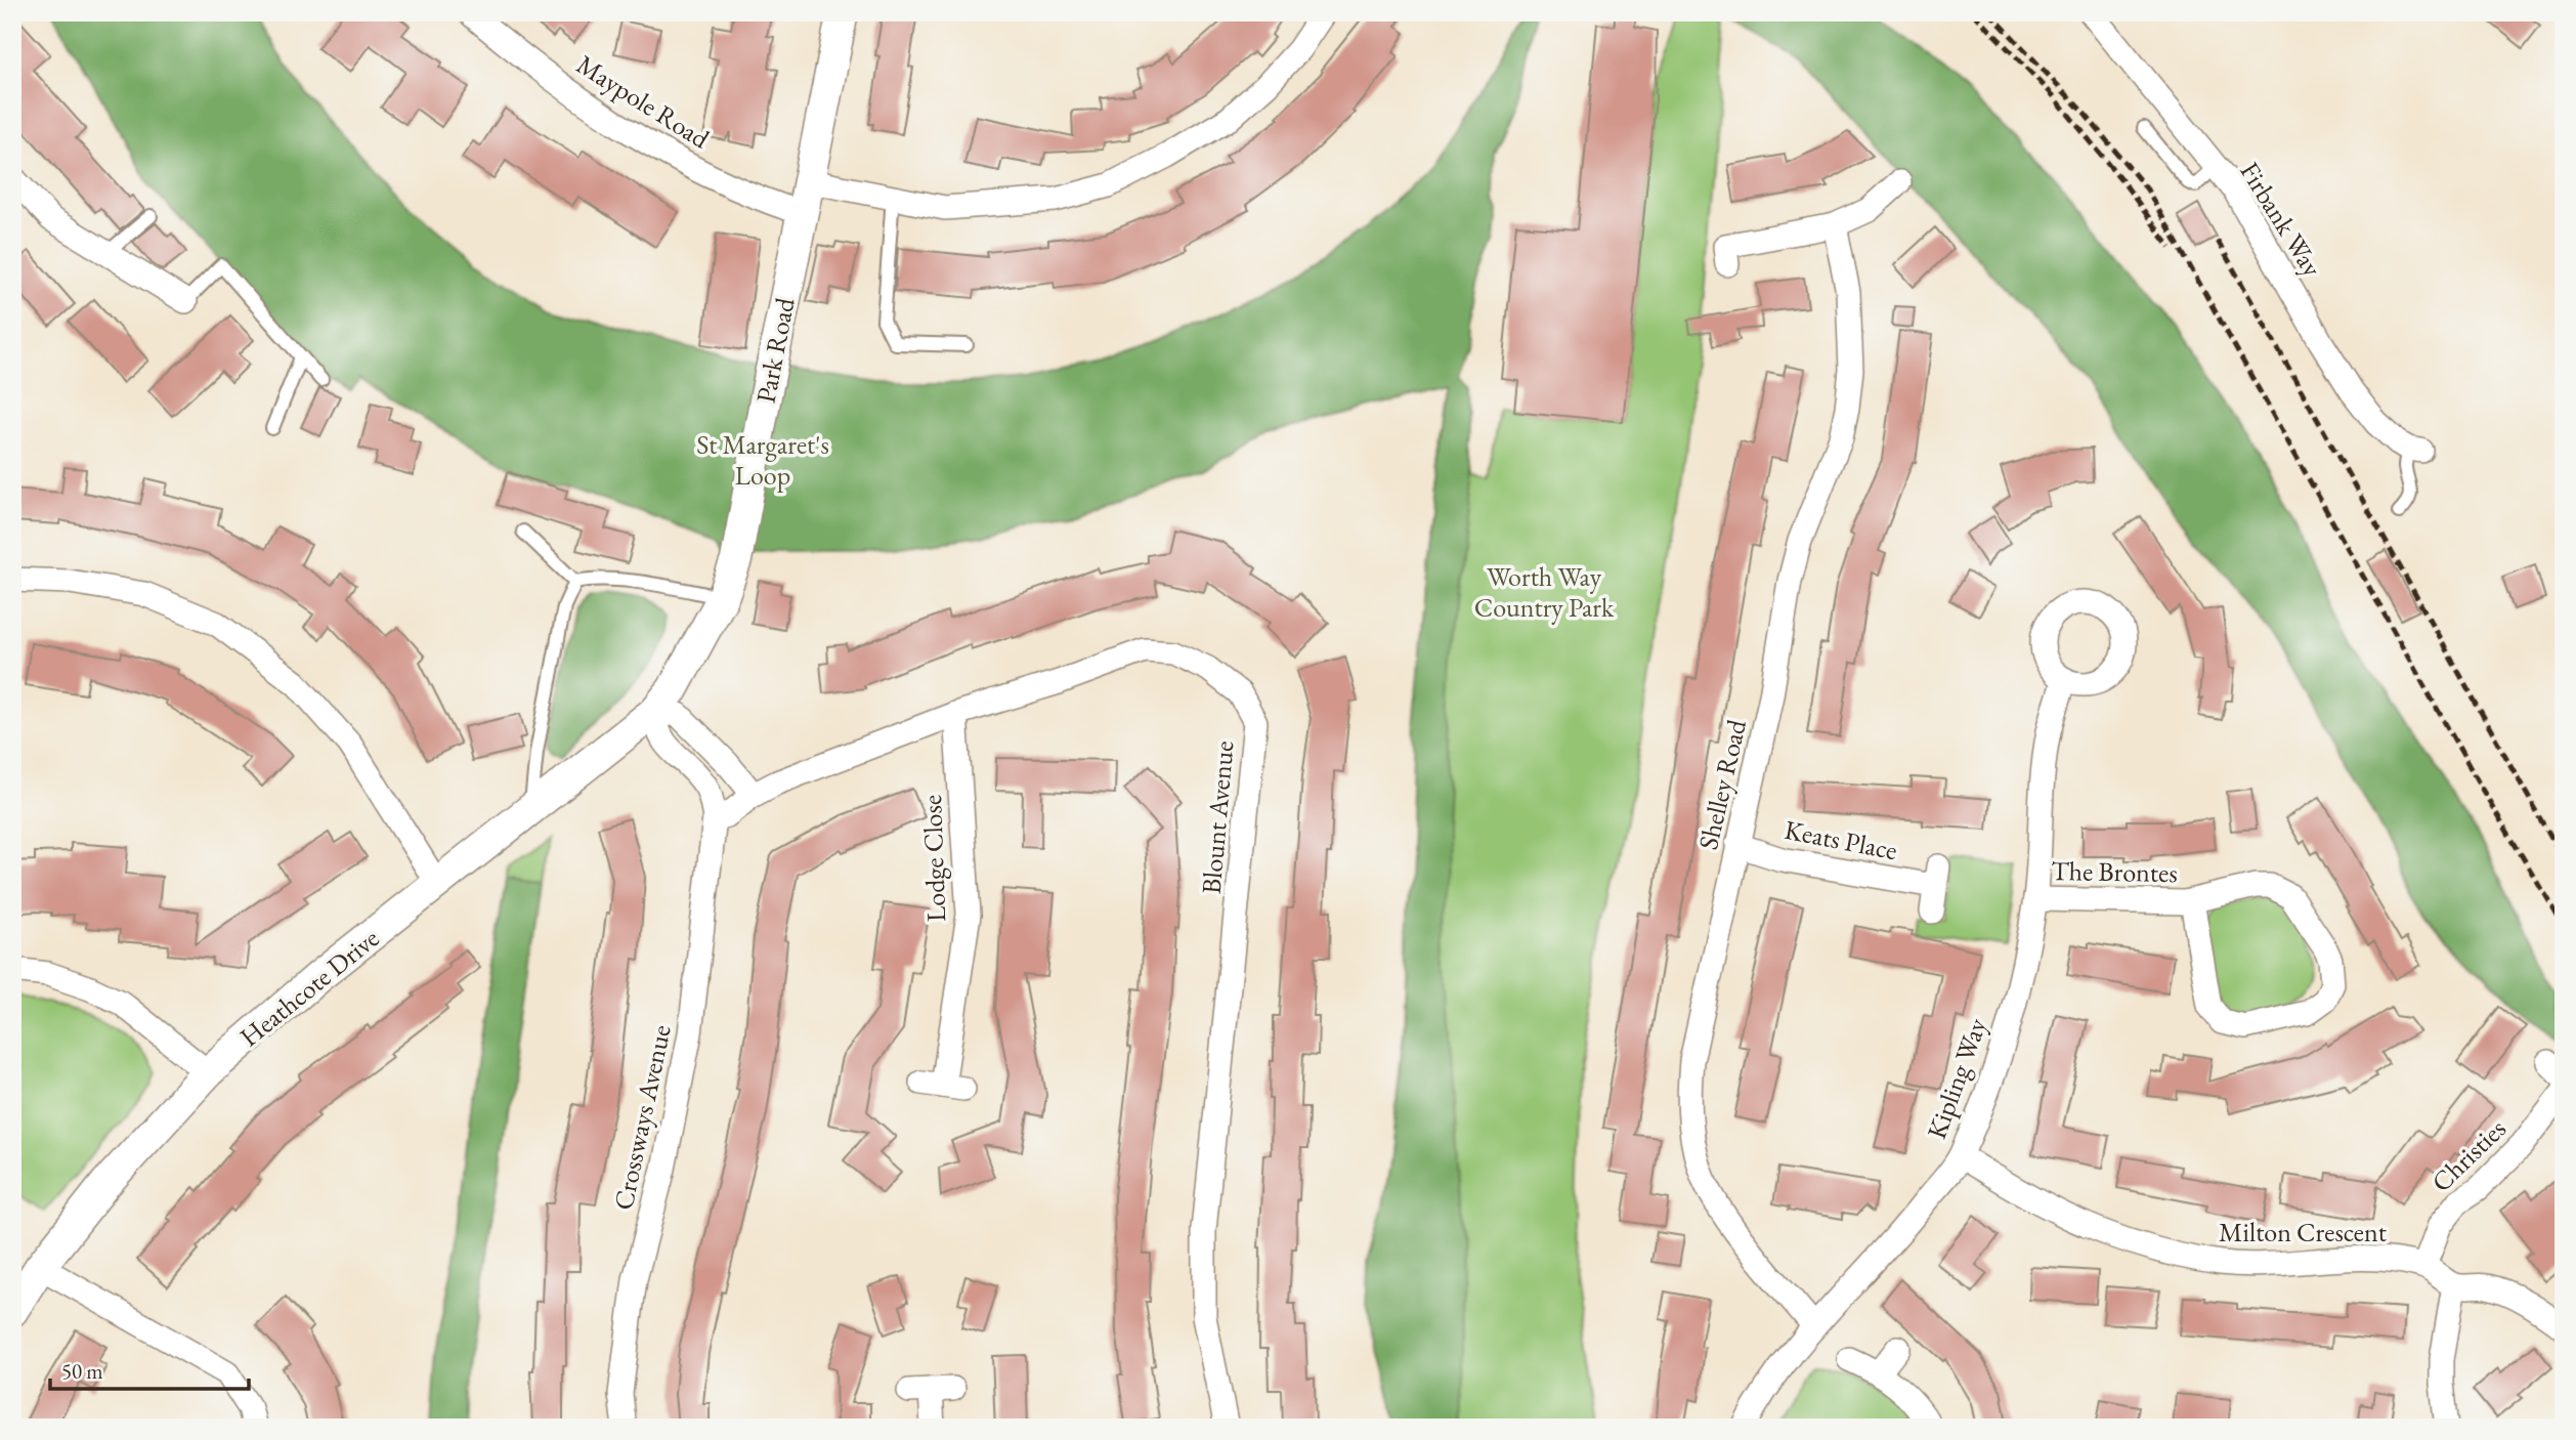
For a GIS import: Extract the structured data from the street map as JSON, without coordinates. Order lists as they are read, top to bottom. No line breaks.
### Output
{"streets":{"street":["Maypole Road","Firbank Way","Park Road","Shelley Road","Blount Avenue","Keats Place","Lodge Close","The Brontes","Heathcote Drive","Kipling Way","Crossways Avenue","Christies","Milton Crescent"]},"crossings":[["Maypole Road","Park Road"],["Park Road","Heathcote Drive"],["Shelley Road","Keats Place"],["Shelley Road","Kipling Way"],["Blount Avenue","Lodge Close"],["Blount Avenue","Crossways Avenue"],["The Brontes","Kipling Way"],["Kipling Way","Milton Crescent"],["Christies","Milton Crescent"]],"parks":["St Margaret's Loop","Worth Way Country Park"],"scale_bar":"50 m"}
